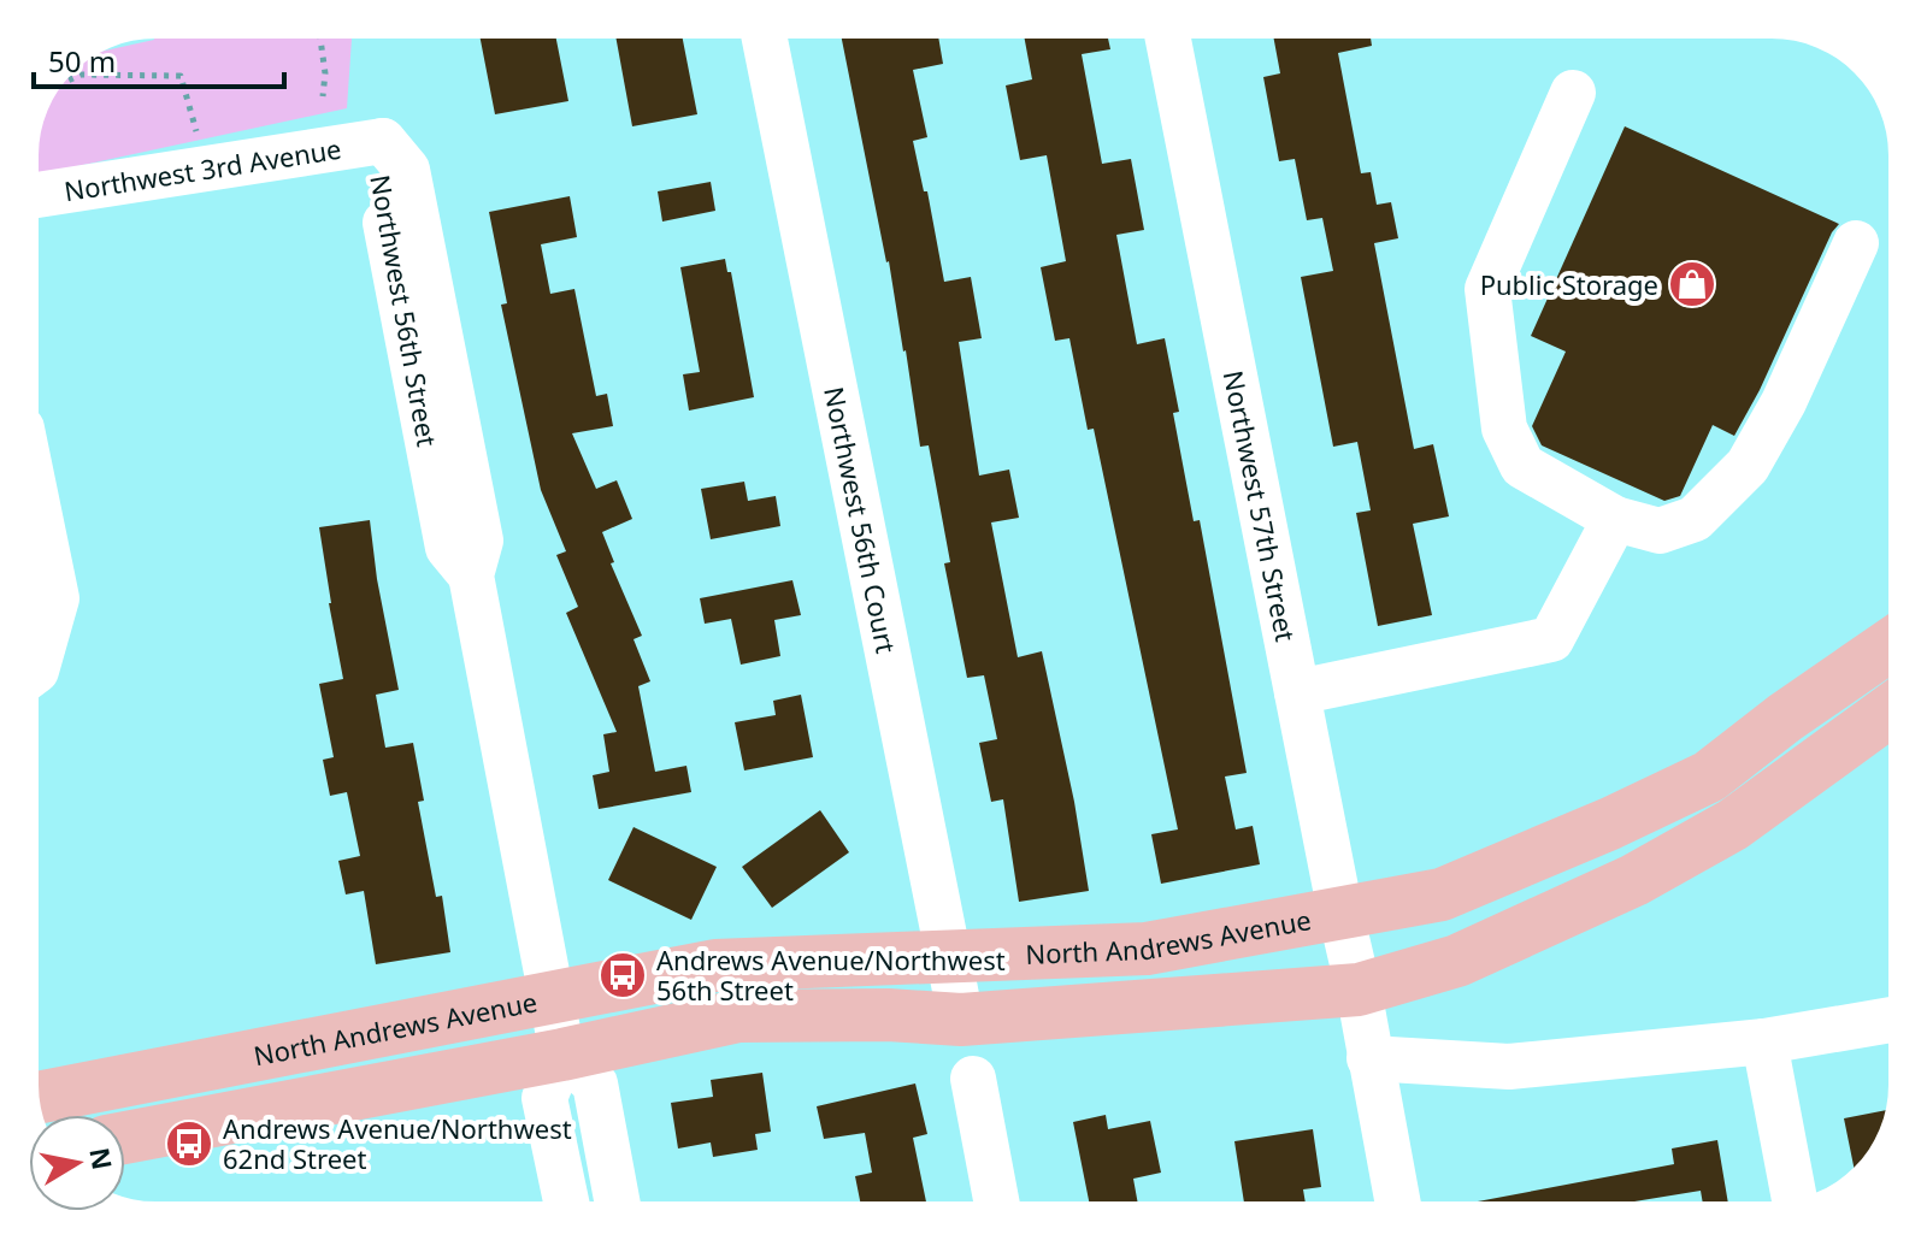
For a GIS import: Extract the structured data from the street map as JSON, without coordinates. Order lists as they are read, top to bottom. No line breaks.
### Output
{"streets":{"main road":["North Andrews Avenue"],"street":["Northwest 3rd Avenue","Northwest 56th Street","Northwest 57th Street","Northwest 56th Court"]},"crossings":[["Northwest 3rd Avenue","Northwest 56th Street"],["Northwest 56th Street","North Andrews Avenue"],["Northwest 57th Street","North Andrews Avenue"],["Northwest 56th Court","North Andrews Avenue"]],"places":{"shop":["Public Storage"],"bus stop":["Andrews Avenue/Northwest 56th Street","Andrews Avenue/Northwest 62nd Street"]},"scale_bar":"50 m","north":"right"}
